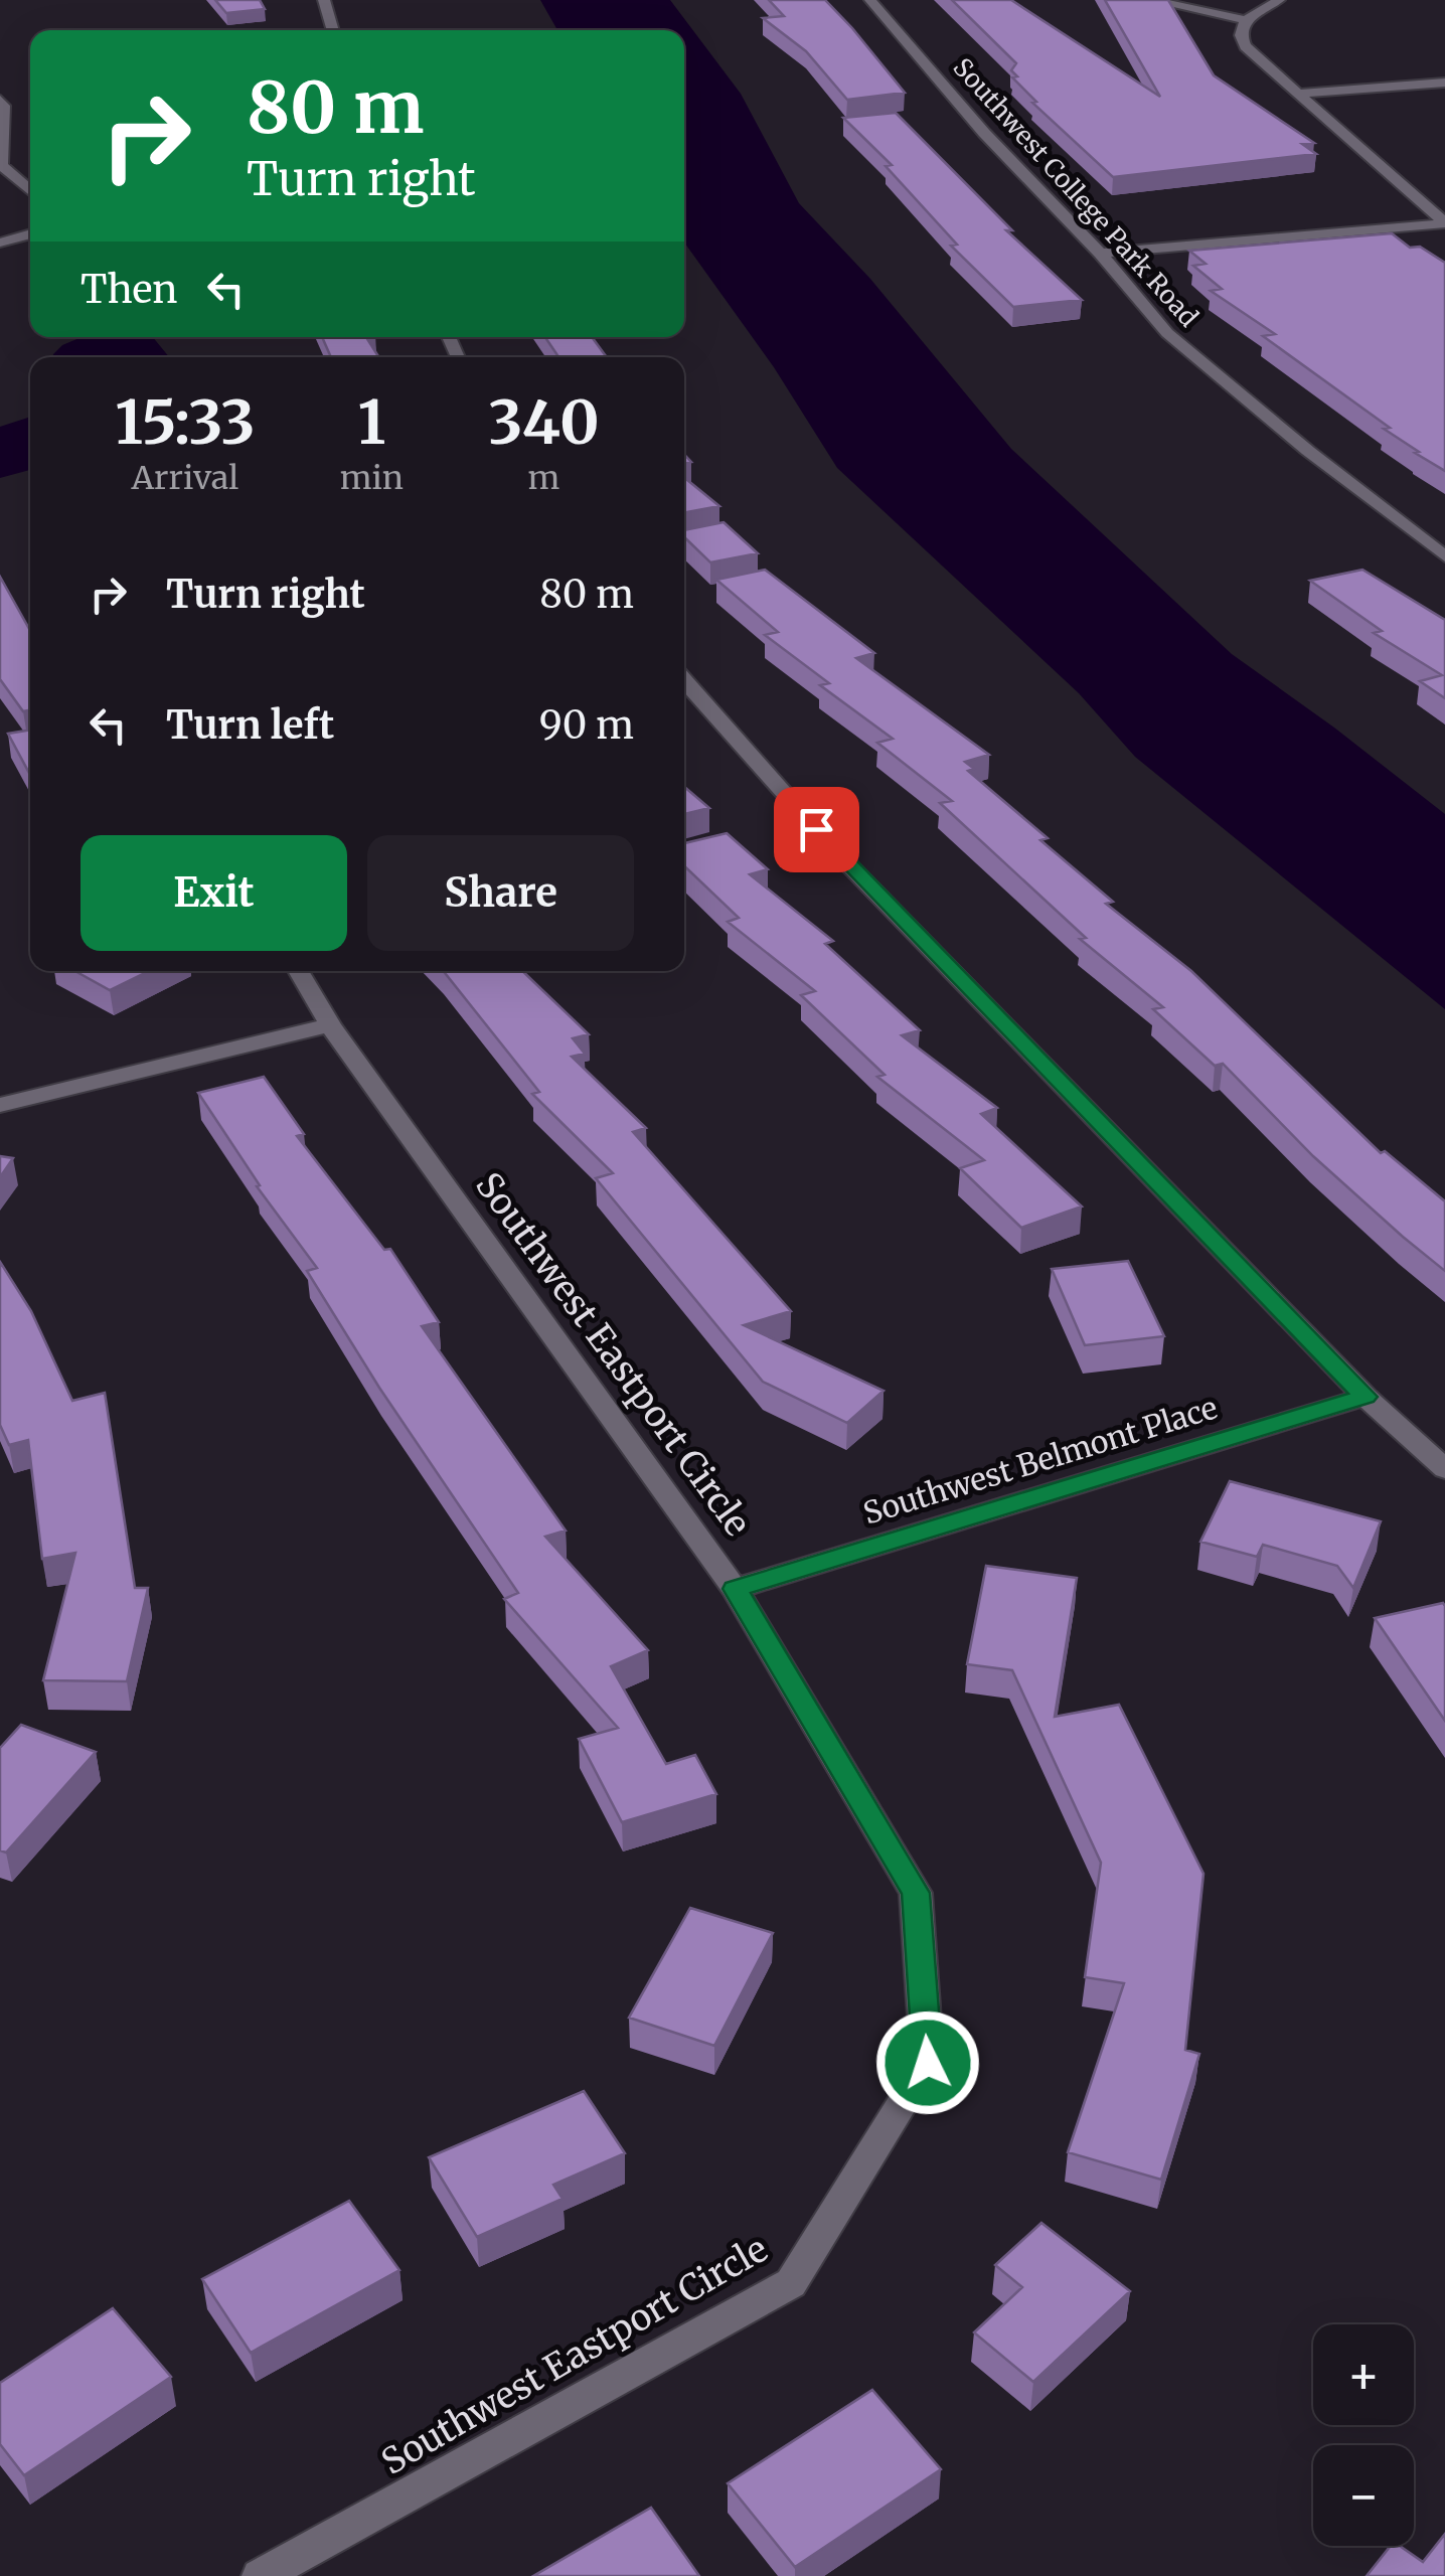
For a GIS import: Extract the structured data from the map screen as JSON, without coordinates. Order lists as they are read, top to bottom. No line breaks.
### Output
{"streets":{"street":["Southwest College Park Road","Southwest Eastport Circle","Southwest Belmont Place"]},"crossings":[["Southwest Eastport Circle","Southwest Belmont Place"]],"page":{"turn":["80 m","Turn right"],"then":"Then","eta":["15:33","Arrival","1","min","340","m"],"list":[{"name":"Turn right","value":"80 m"},{"name":"Turn left","value":"90 m"}],"buttons":["Exit","Share"],"map_buttons":["+","−"]}}
